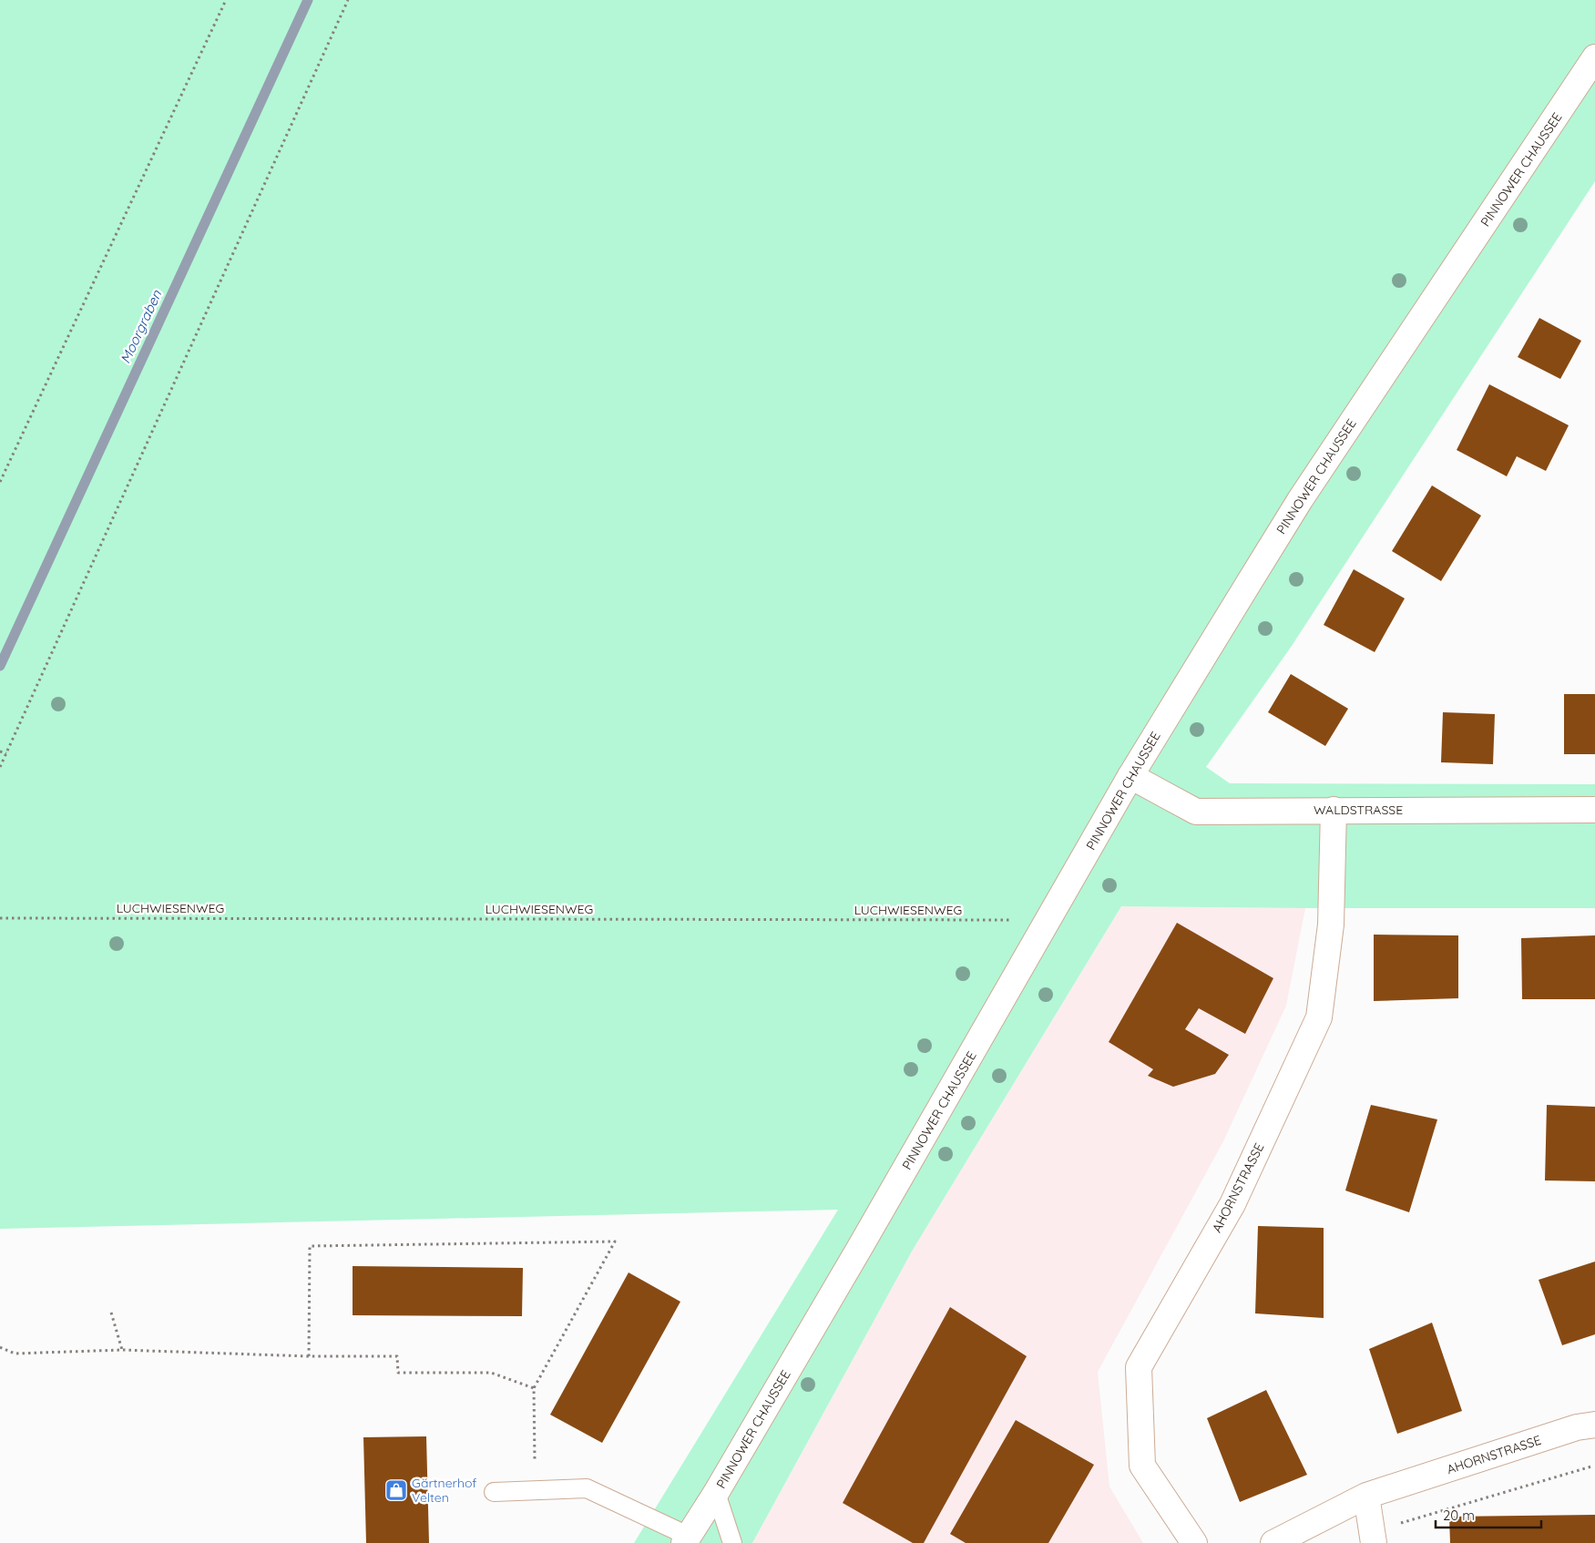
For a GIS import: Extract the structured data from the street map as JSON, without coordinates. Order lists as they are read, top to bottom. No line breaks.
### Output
{"streets":{"main road":["PINNOWER CHAUSSEE","WALDSTRASSE","AHORNSTRASSE"],"path":["LUCHWIESENWEG"]},"crossings":[["PINNOWER CHAUSSEE","WALDSTRASSE"],["PINNOWER CHAUSSEE","LUCHWIESENWEG"],["WALDSTRASSE","AHORNSTRASSE"]],"water":["Moorgraben"],"places":{"shop":["Gärtnerhof Velten"]},"scale_bar":"20 m"}
